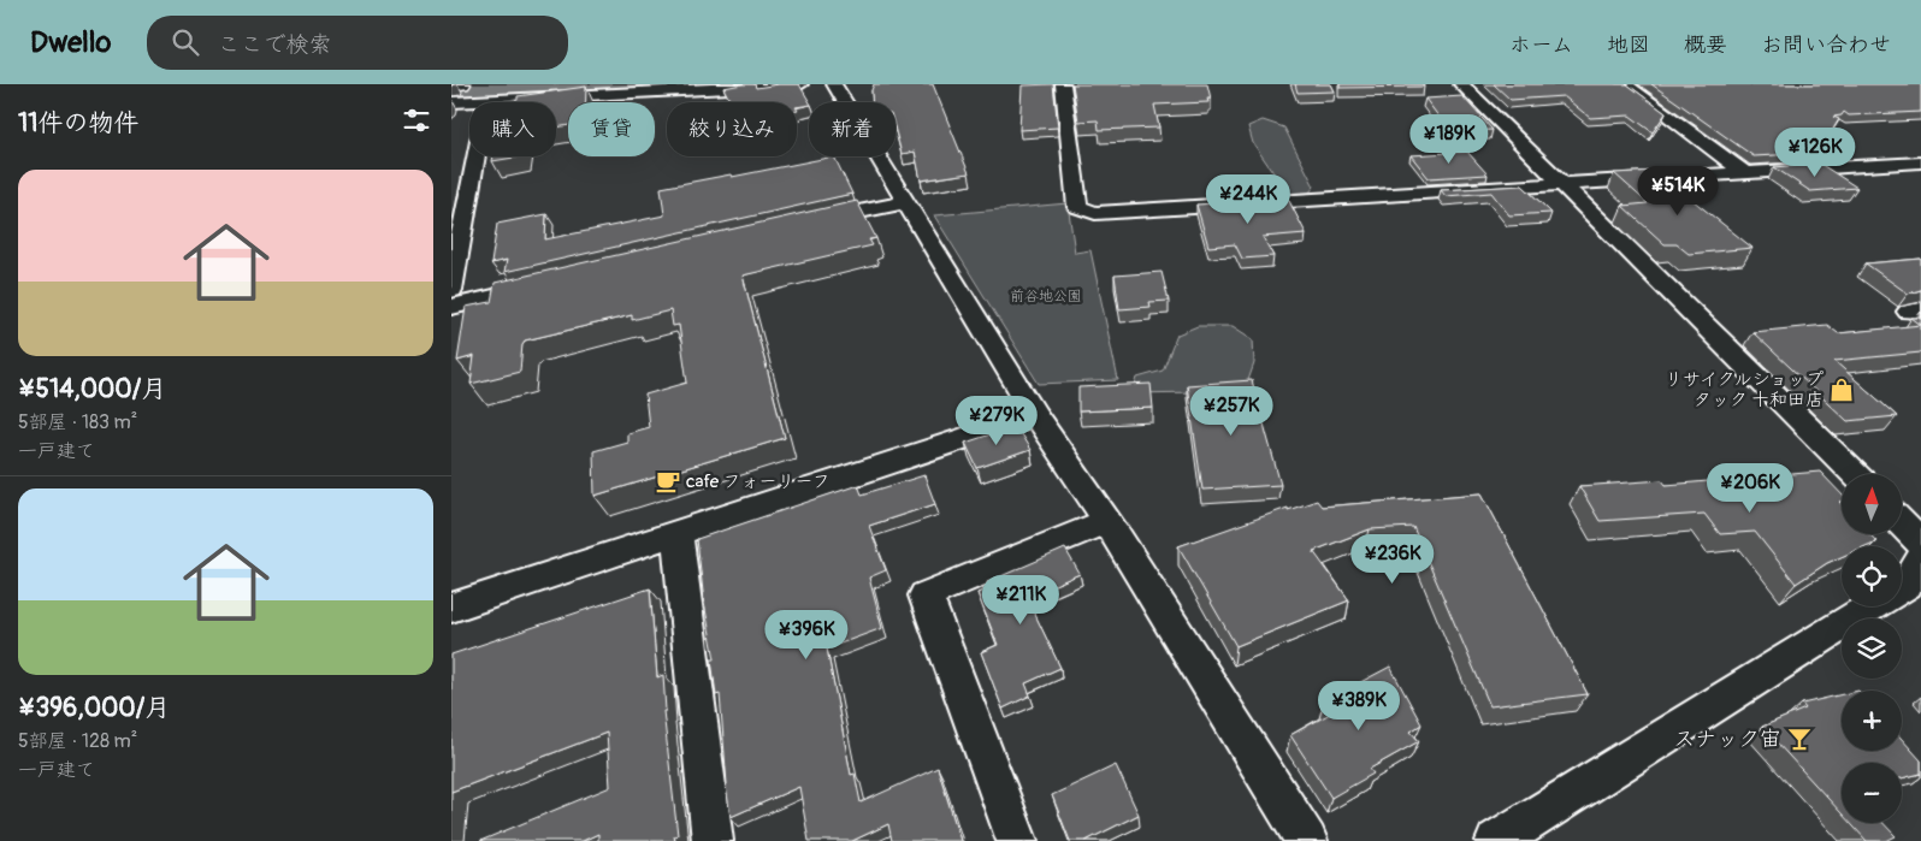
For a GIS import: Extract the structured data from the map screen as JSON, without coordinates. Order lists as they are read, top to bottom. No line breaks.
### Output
{"parks":["前谷地公園"],"places":{"shop":["リサイクルショップ タック 十和田店"],"cafe":["cafe フォーリーフ"],"bar":["スナック宙"]},"north":"top","page":{"header":"Dwello","search":"ここで検索","nav":["ホーム","地図","概要","お問い合わせ"],"heading":"11件の物件","chip":["購入","賃貸","絞り込み","新着"],"price":["¥189K","¥126K","¥514K","¥244K","¥257K","¥279K","¥206K","¥236K","¥211K","¥396K","¥389K"],"list":[{"name":"¥514,000/月","note":"5部屋 · 183 m² · 一戸建て"},{"name":"¥396,000/月","note":"5部屋 · 128 m² · 一戸建て"}],"map_buttons":["+","−"]}}
